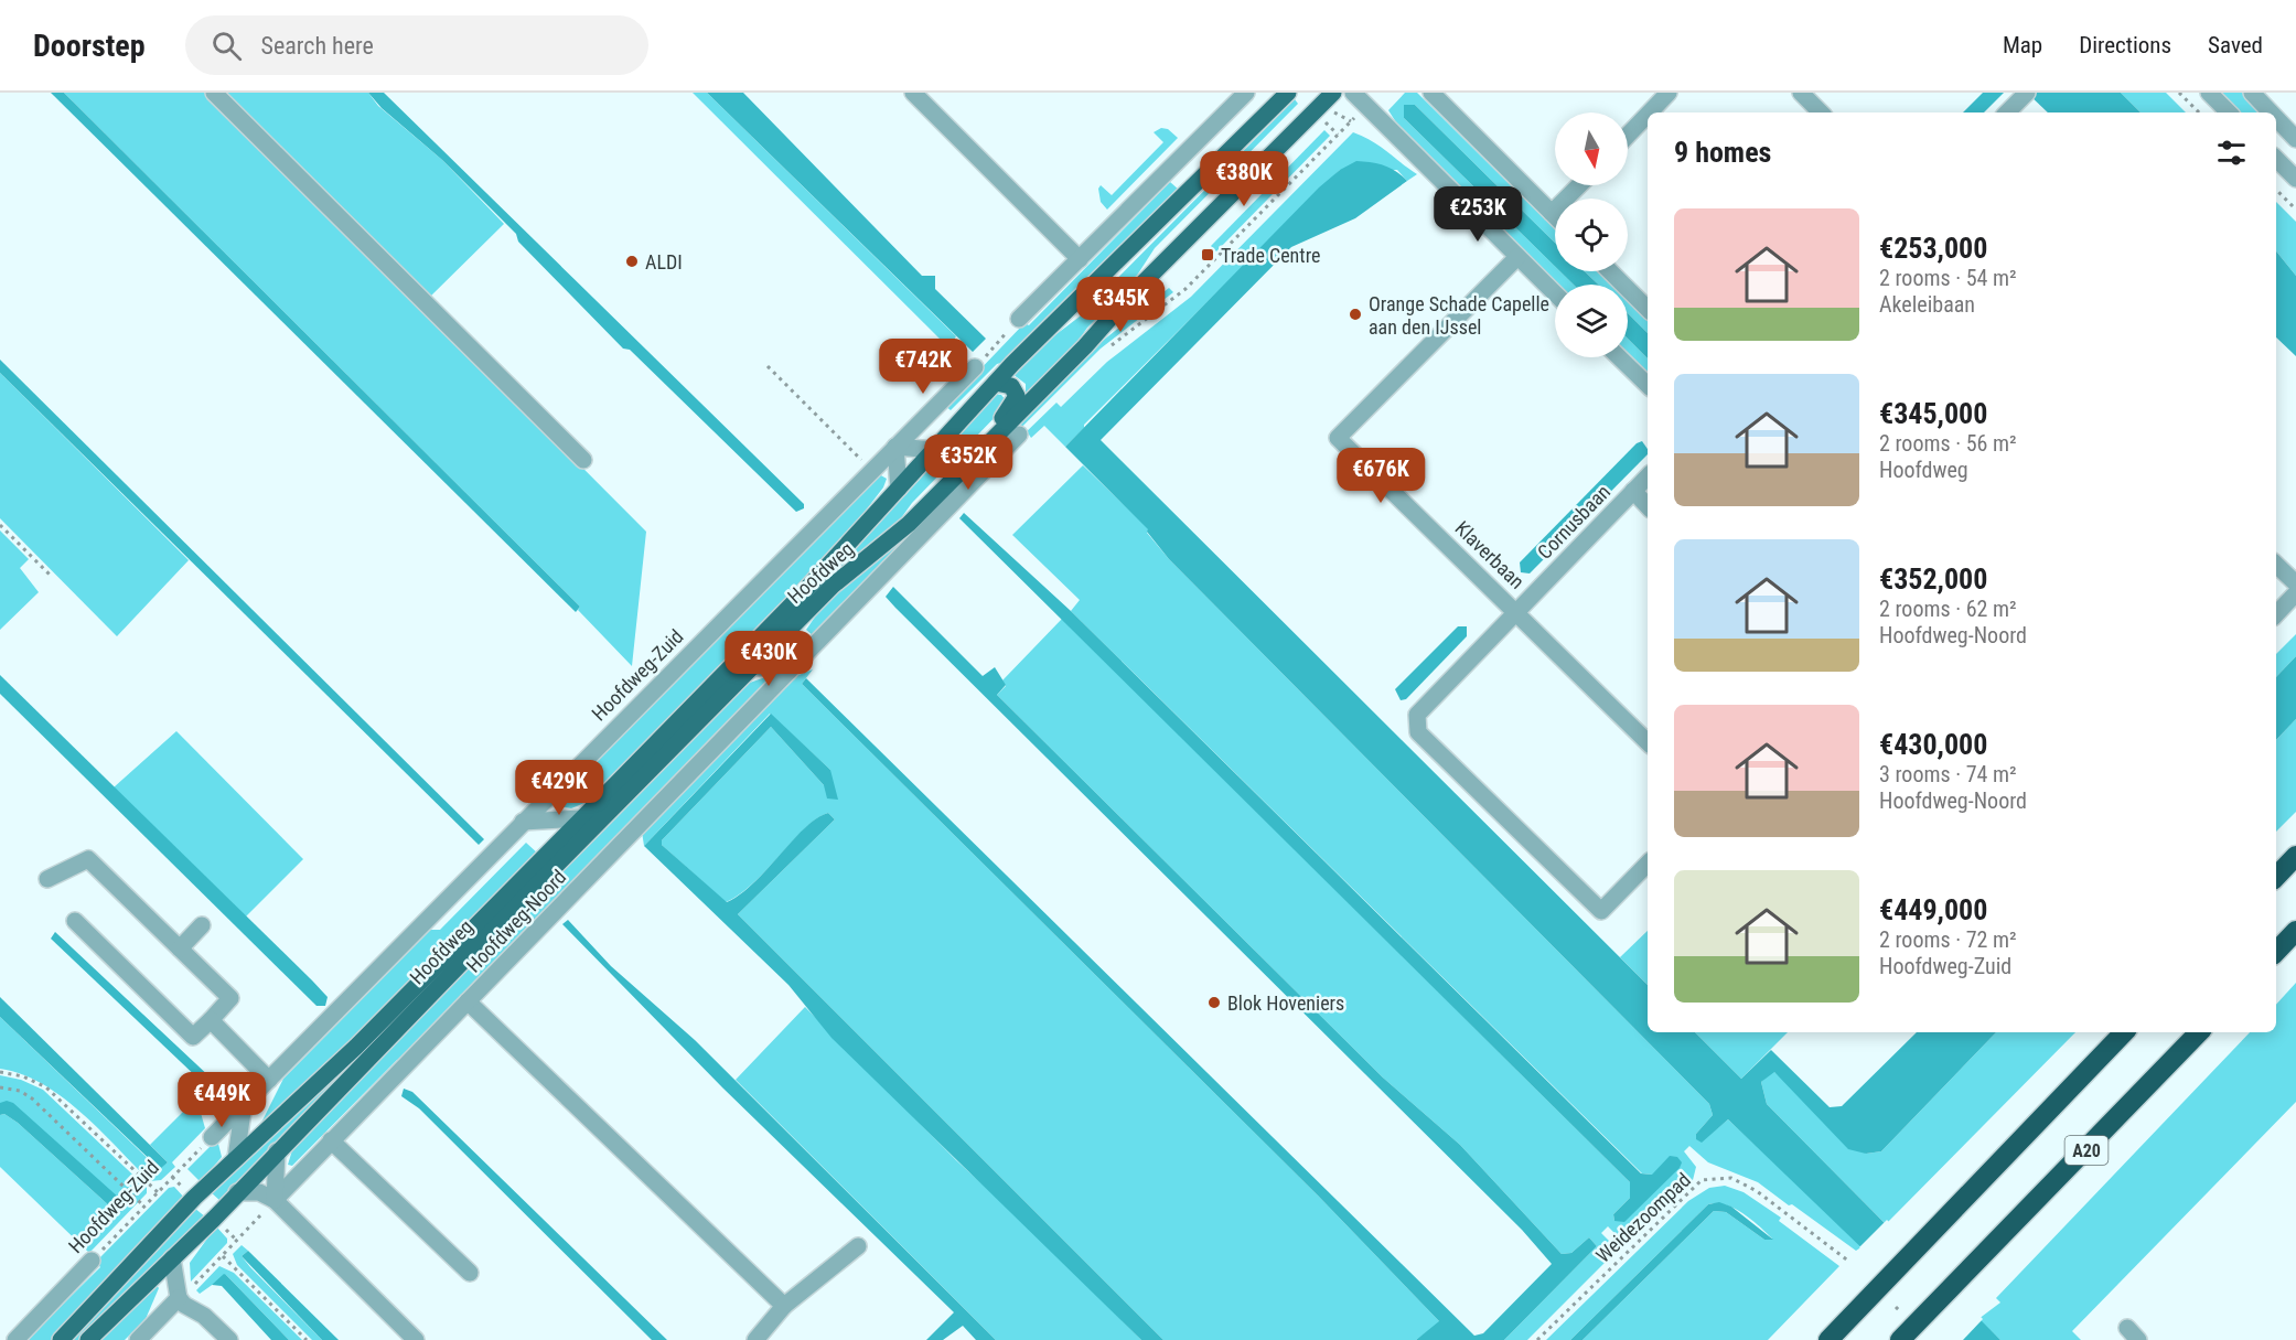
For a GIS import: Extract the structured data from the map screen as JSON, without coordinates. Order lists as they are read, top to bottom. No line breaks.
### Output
{"streets":{"highway":["A20"],"main road":["Hoofdweg"],"street":["Cornusbaan","Klaverbaan","Hoofdweg-Zuid","Hoofdweg-Noord"],"path":["Weidezoompad"]},"crossings":[["Cornusbaan","Klaverbaan"],["Hoofdweg","Hoofdweg-Noord"]],"places":{"transit":["Trade Centre"],"other":["ALDI","Orange Schade Capelle aan den IJssel","Blok Hoveniers"]},"north":"bottom","page":{"header":"Doorstep","search":"Search here","nav":["Map","Directions","Saved"],"heading":"9 homes","price":["€380K","€253K","€345K","€742K","€352K","€676K","€430K","€429K","€449K"],"list":[{"name":"€253,000","note":"2 rooms · 54 m² · Akeleibaan"},{"name":"€345,000","note":"2 rooms · 56 m² · Hoofdweg"},{"name":"€352,000","note":"2 rooms · 62 m² · Hoofdweg-Noord"},{"name":"€430,000","note":"3 rooms · 74 m² · Hoofdweg-Noord"},{"name":"€449,000","note":"2 rooms · 72 m² · Hoofdweg-Zuid"}]}}
